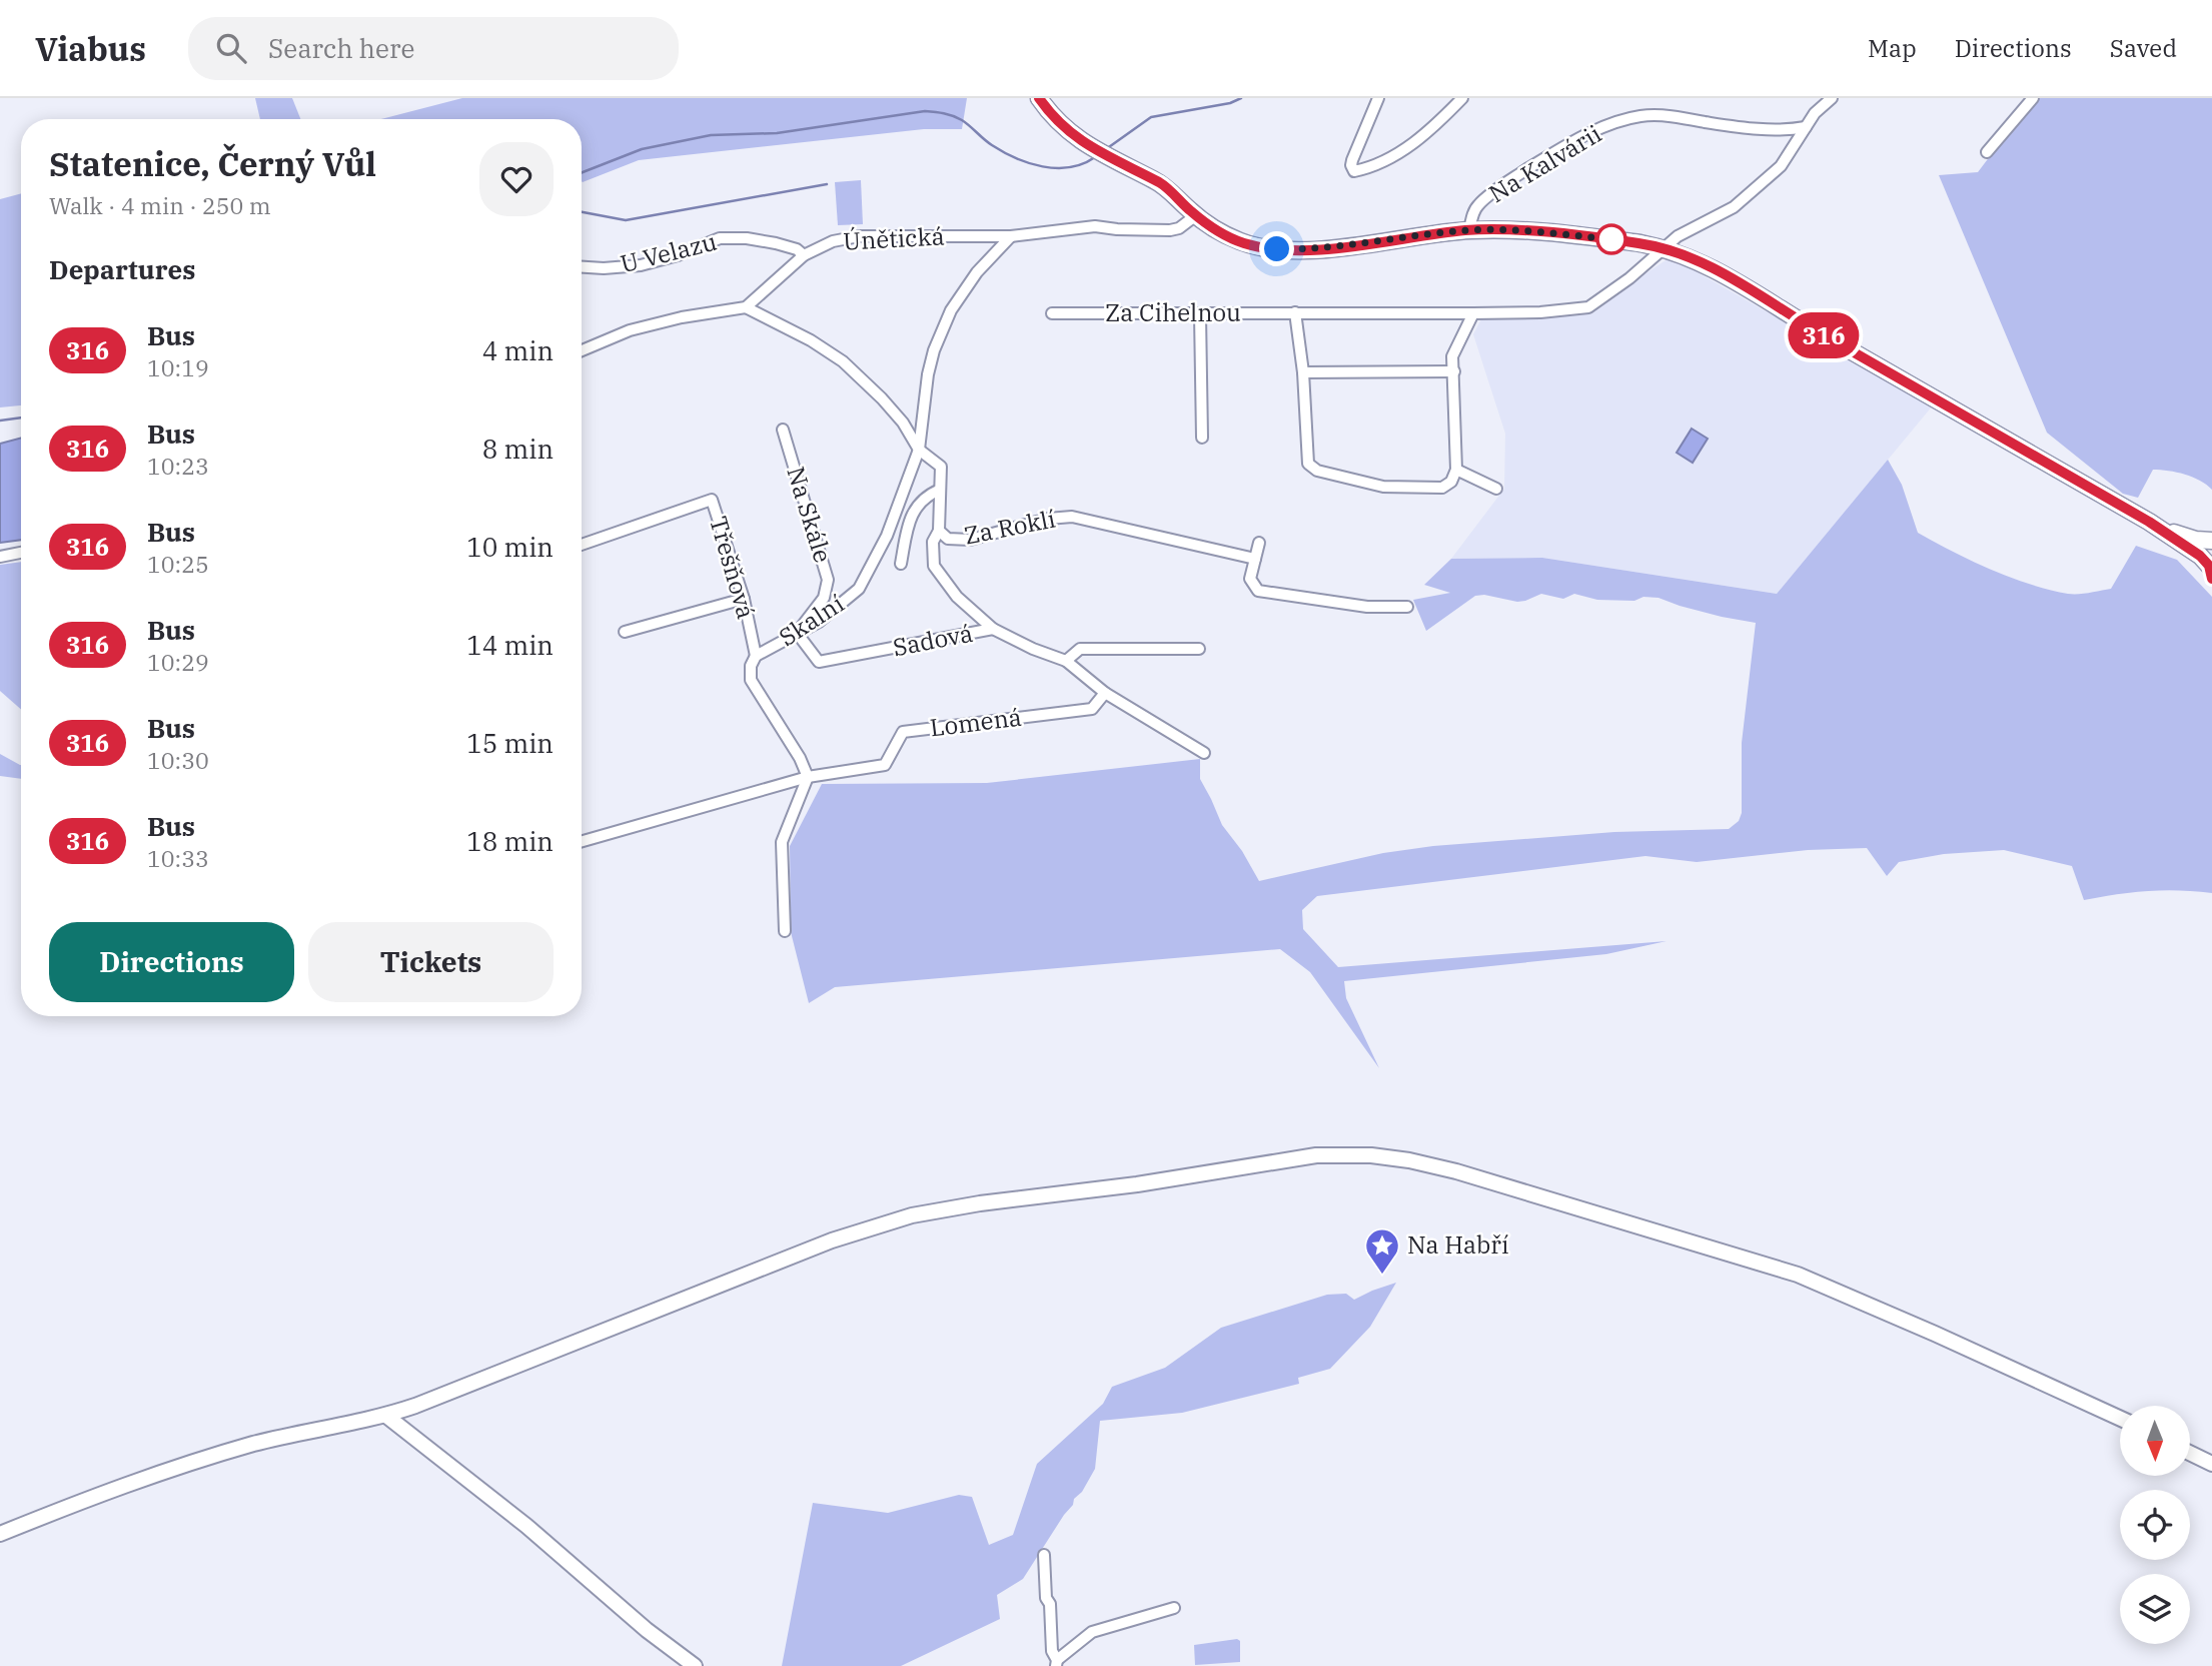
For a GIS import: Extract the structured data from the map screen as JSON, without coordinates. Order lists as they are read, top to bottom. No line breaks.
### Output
{"streets":{"street":["Na Kalvárii","Únětická","U Velazu","Za Cihelnou","Na Skále","Za Roklí","Třešňová","Skalní","Sadová","Lomená"]},"crossings":[["Na Kalvárii","Za Cihelnou"],["Únětická","U Velazu"],["Únětická","Skalní"],["Na Skále","Skalní"],["Na Skále","Sadová"],["Za Roklí","Skalní"],["Třešňová","Skalní"],["Skalní","Sadová"],["Skalní","Lomená"]],"places":{"place":["Na Habří"]},"lines":["bus line 316"],"north":"bottom","page":{"header":"Viabus","search":"Search here","nav":["Map","Directions","Saved"],"on_map":"316","heading":[["Statenice, Černý Vůl","Walk · 4 min · 250 m"],"Departures"],"list":[{"mark":"316","name":"Bus","note":"10:19","value":"4 min"},{"mark":"316","name":"Bus","note":"10:23","value":"8 min"},{"mark":"316","name":"Bus","note":"10:25","value":"10 min"},{"mark":"316","name":"Bus","note":"10:29","value":"14 min"},{"mark":"316","name":"Bus","note":"10:30","value":"15 min"},{"mark":"316","name":"Bus","note":"10:33","value":"18 min"}],"buttons":["Directions","Tickets"]}}
